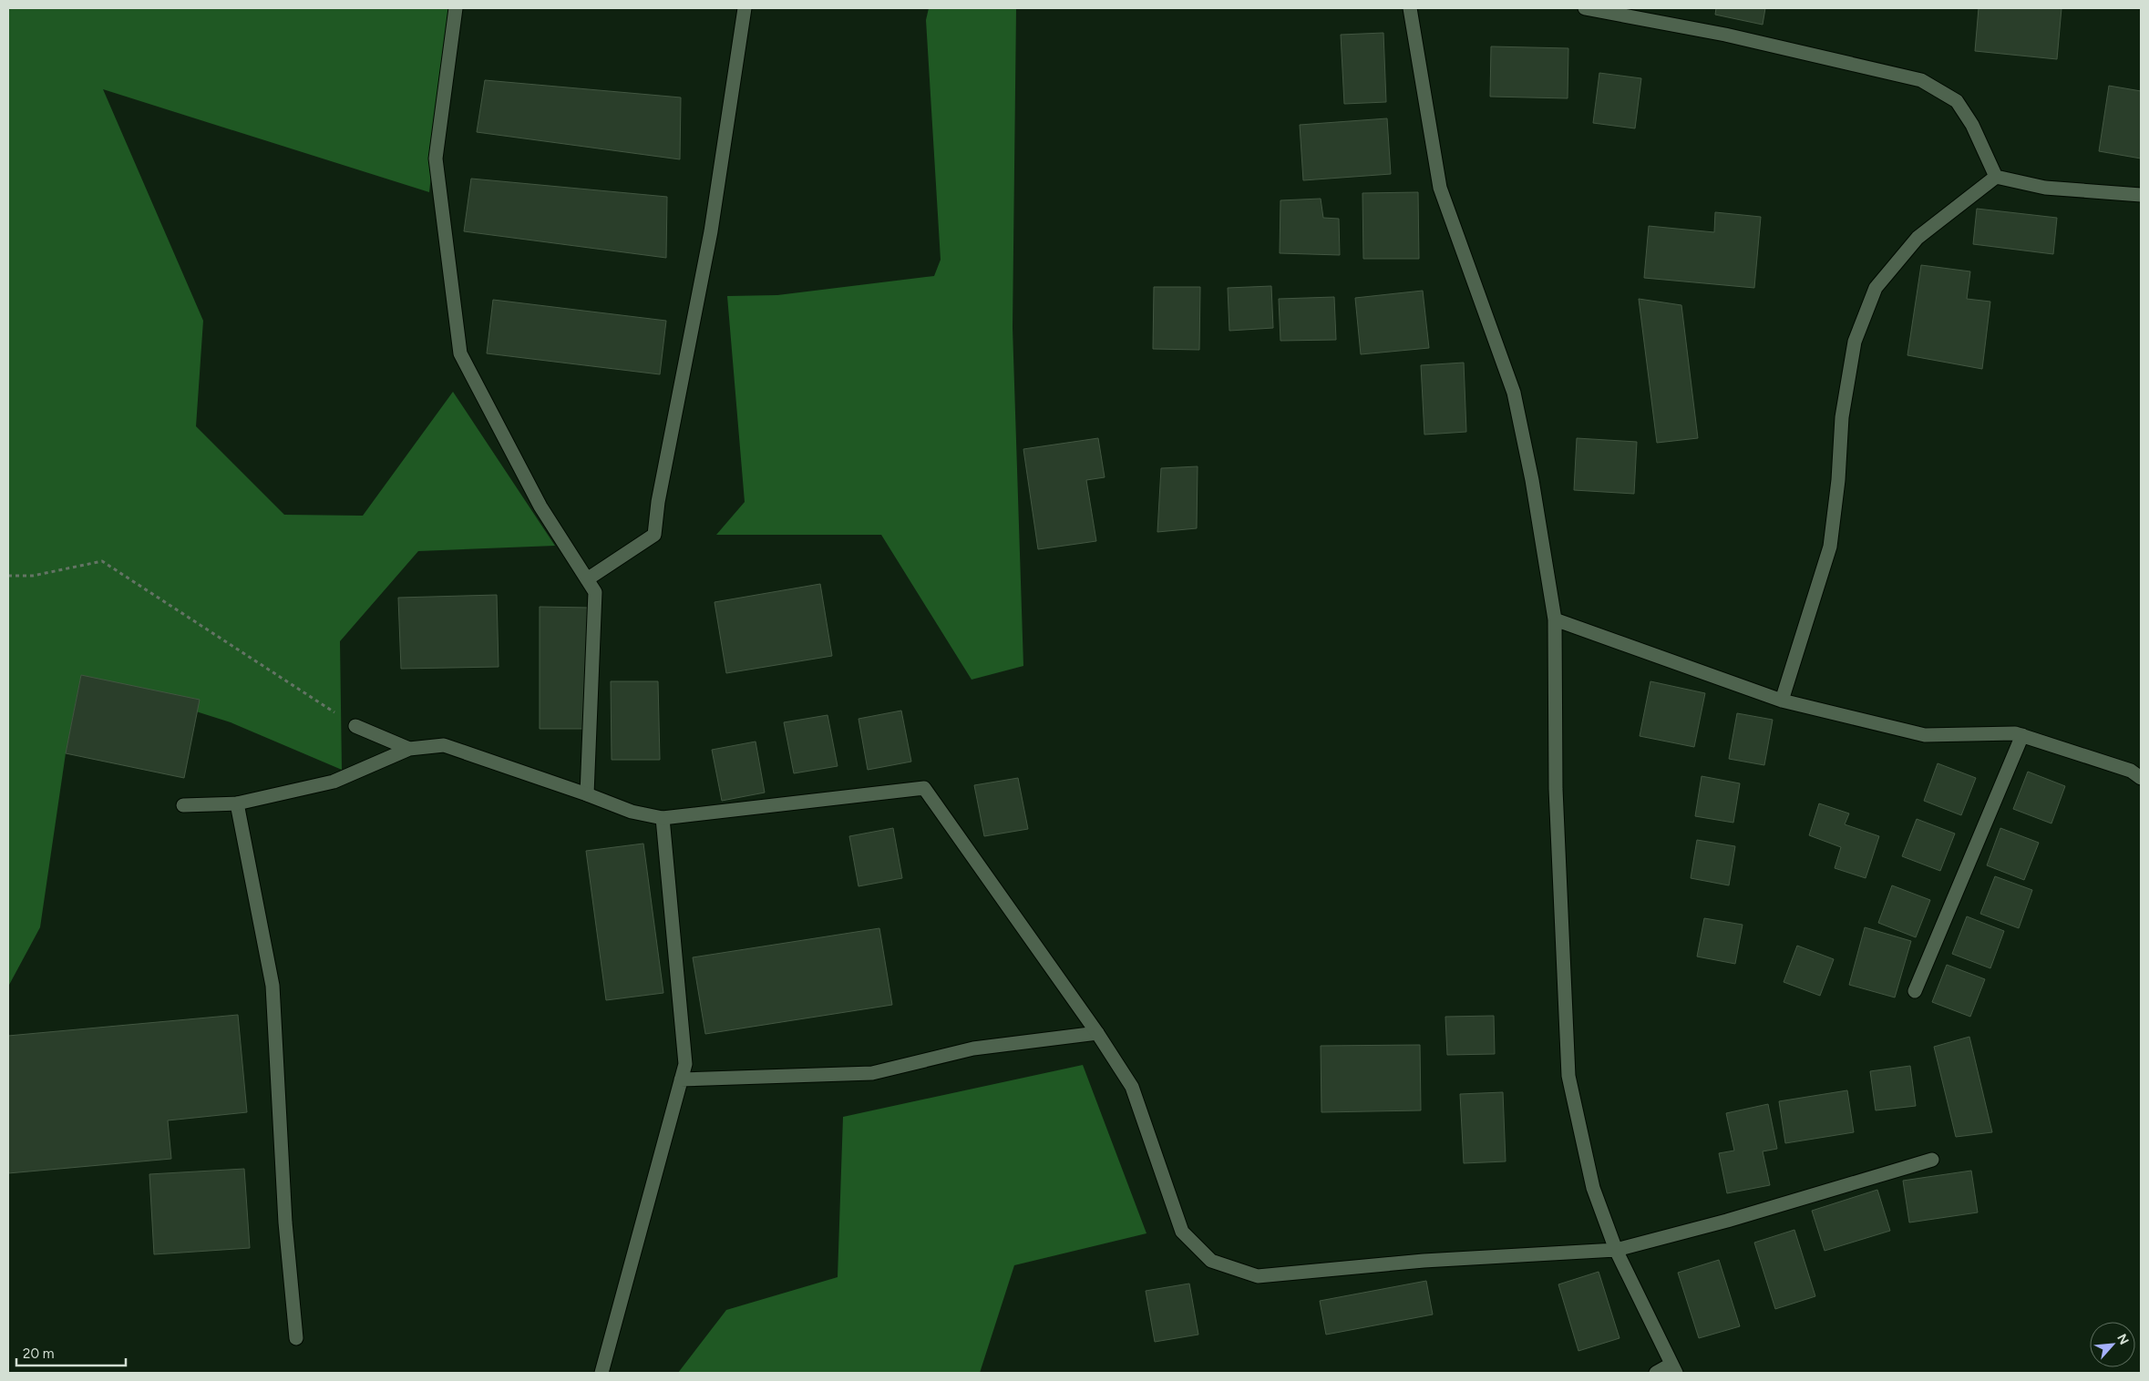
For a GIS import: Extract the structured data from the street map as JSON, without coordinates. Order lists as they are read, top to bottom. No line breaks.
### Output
{"scale_bar":"20 m","north":"top right"}
